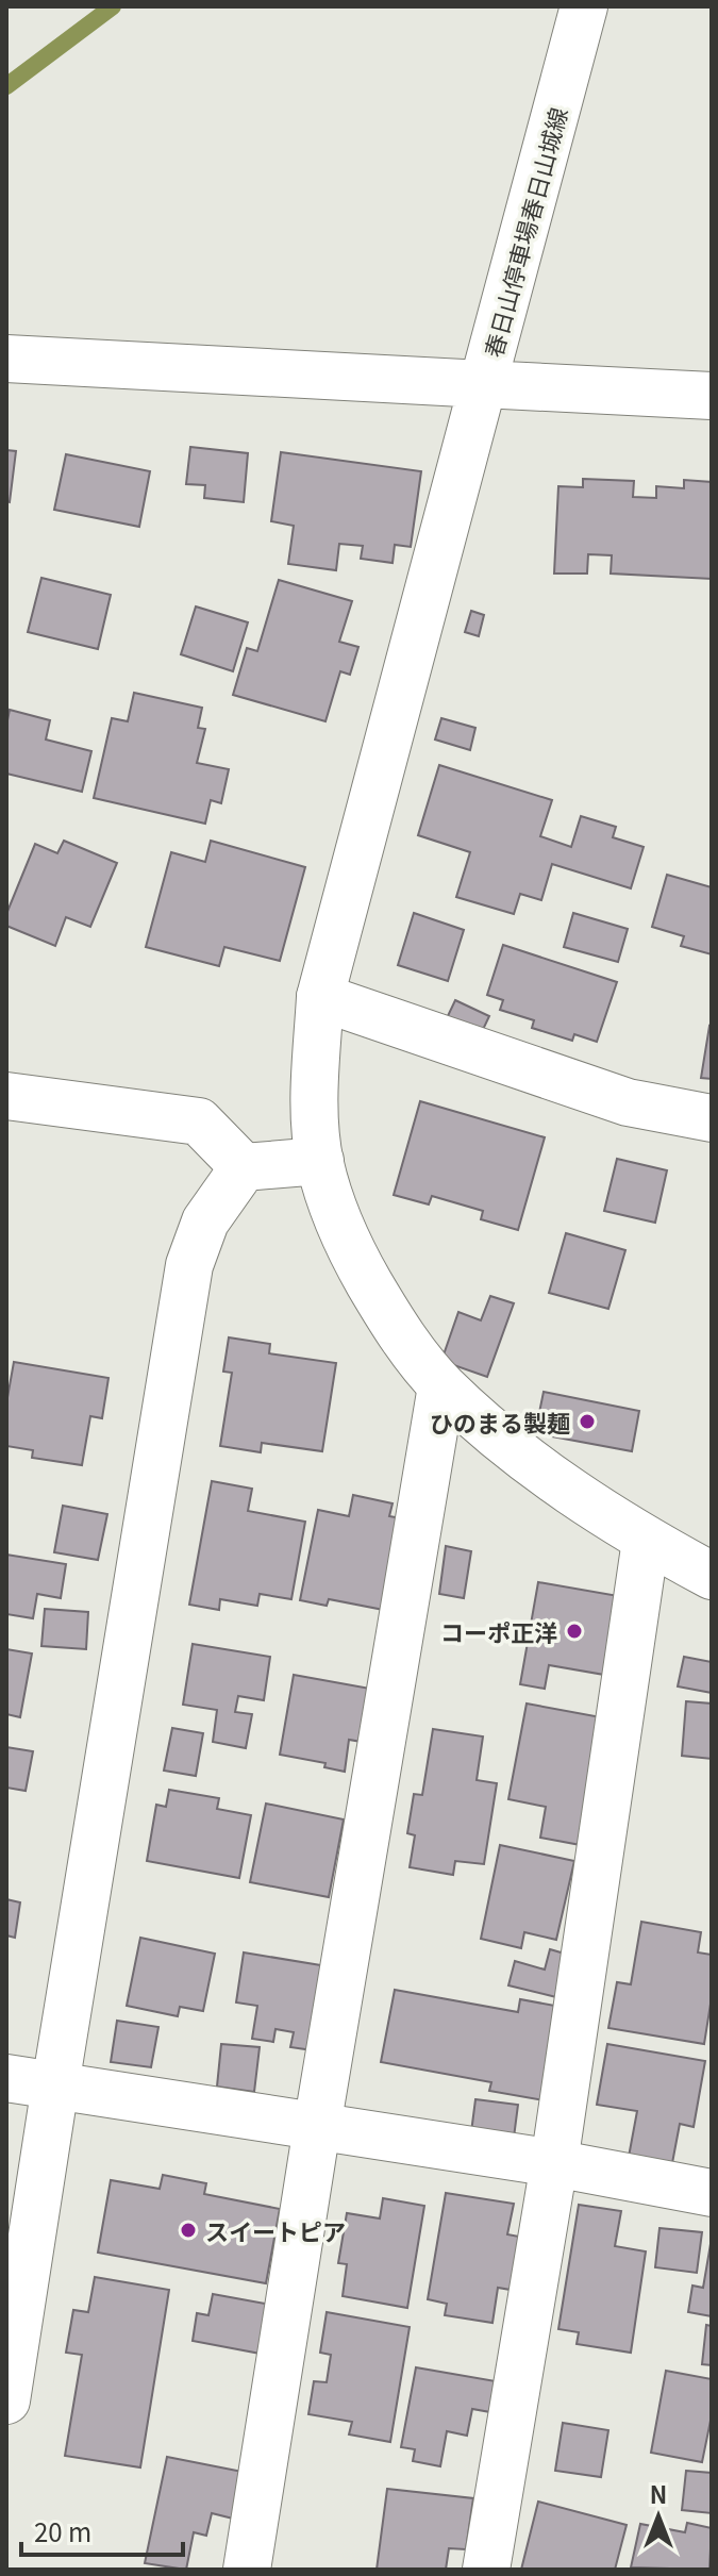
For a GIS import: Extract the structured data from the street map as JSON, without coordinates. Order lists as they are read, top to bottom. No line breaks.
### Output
{"streets":{"street":["春日山停車場春日山城線"]},"places":["ひのまる製麺","コーポ正洋","スイートピア"],"scale_bar":"20 m","north":"top"}
